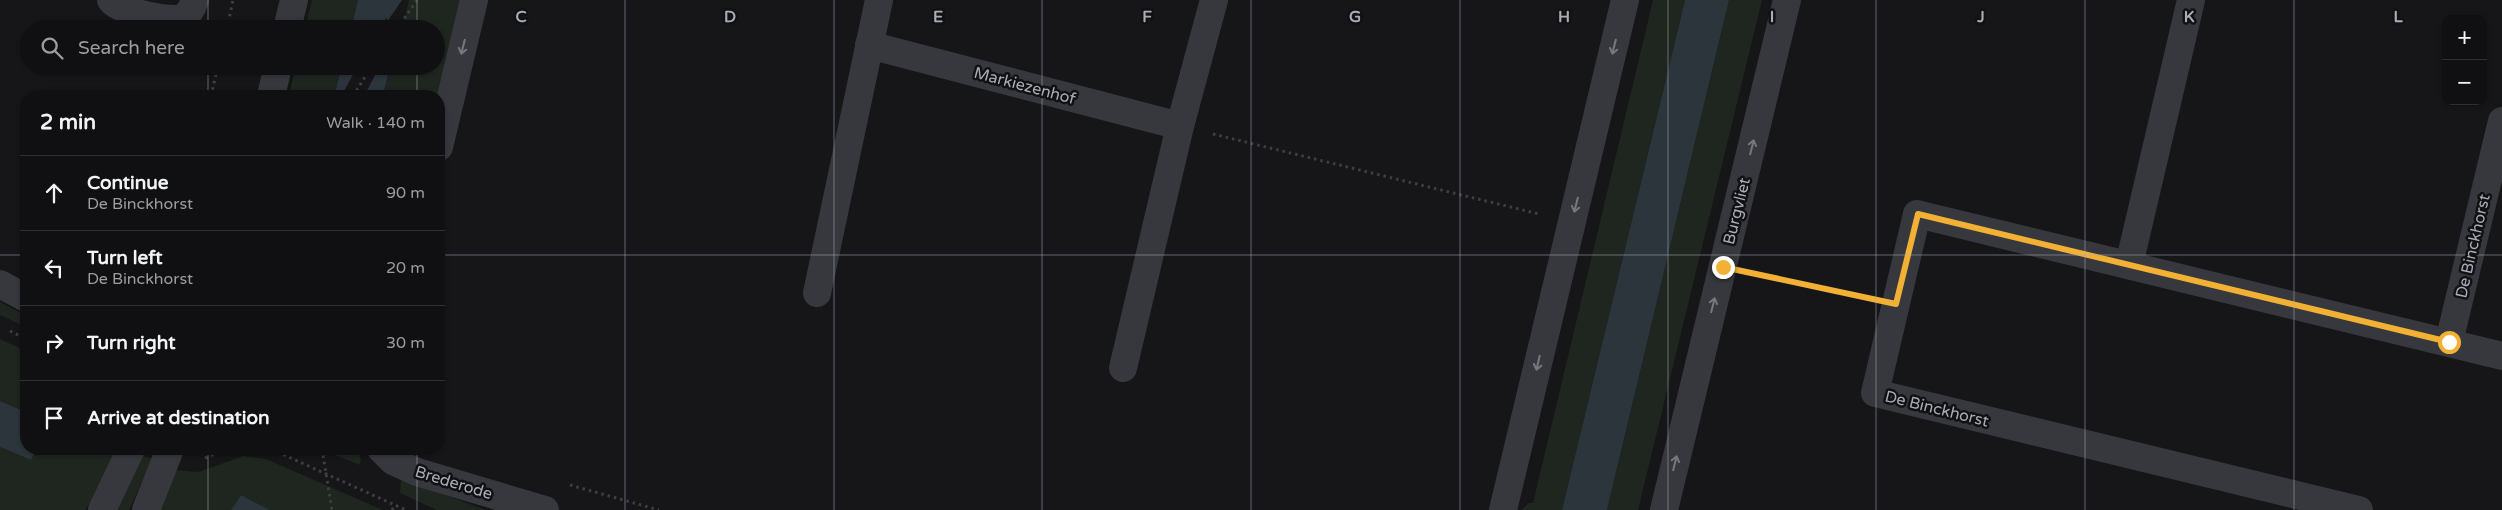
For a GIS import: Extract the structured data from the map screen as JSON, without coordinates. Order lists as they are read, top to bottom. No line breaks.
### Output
{"streets":{"street":["Markiezenhof","Burgvliet","De Binckhorst","Brederode"]},"page":{"map_buttons":["+","−"],"search":"Search here","heading":["2 min","Walk · 140 m"],"list":[["Continue","De Binckhorst","90 m"],["Turn left","De Binckhorst","20 m"],["Turn right","30 m"],"Arrive at destination"]},"grid":{"columns":["C","D","E","F","G","H","I","J","K","L"]}}
